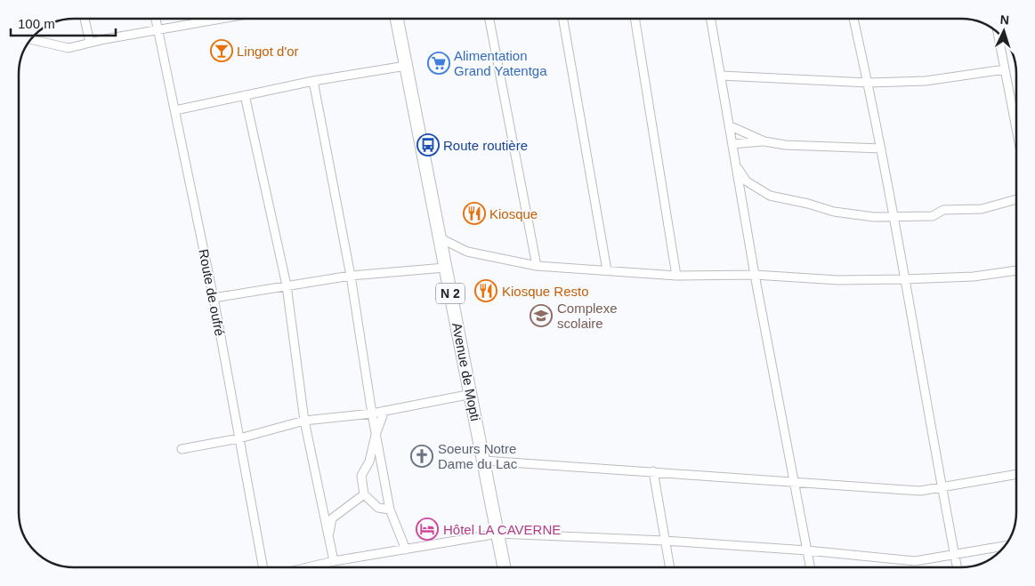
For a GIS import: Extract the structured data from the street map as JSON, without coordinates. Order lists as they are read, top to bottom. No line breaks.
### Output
{"streets":{"main road":["N 2","Avenue de Mopti"],"street":["Route de oufré"]},"places":{"bar":["Lingot d'or"],"supermarket":["Alimentation Grand Yatentga"],"bus stop":["Route routière"],"restaurant":["Kiosque","Kiosque Resto"],"school or university":["Complexe scolaire"],"church":["Soeurs Notre Dame du Lac"],"hotel":["Hôtel LA CAVERNE"]},"scale_bar":"100 m","north":"top"}
